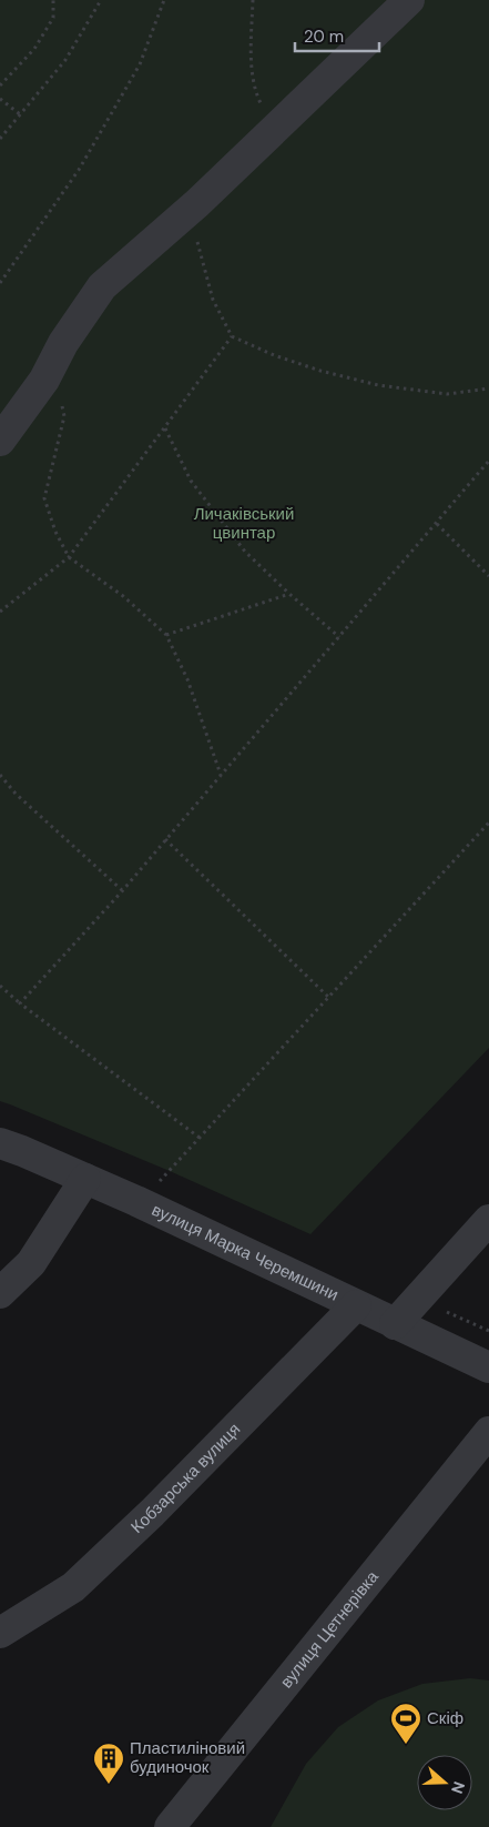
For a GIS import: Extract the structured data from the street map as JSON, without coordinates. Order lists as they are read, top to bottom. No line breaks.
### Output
{"streets":{"street":["вулиця Марка Черемшини","Кобзарська вулиця","вулиця Цетнерівка"]},"crossings":[["вулиця Марка Черемшини","Кобзарська вулиця"]],"parks":["Личаківський цвинтар"],"places":{"sports":["Скіф"],"building":["Пластиліновий будиночок"]},"scale_bar":"20 m","north":"right"}
